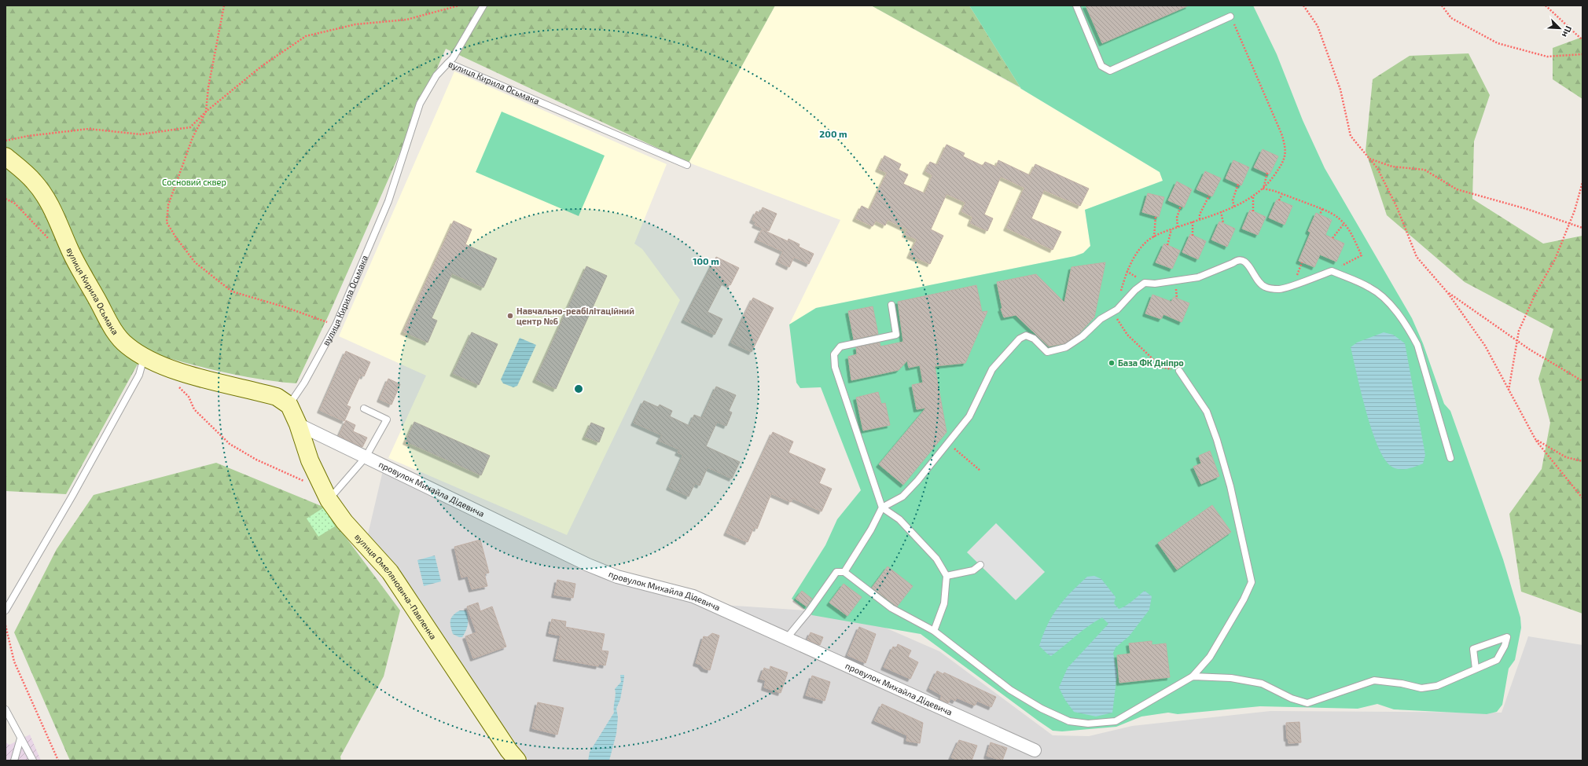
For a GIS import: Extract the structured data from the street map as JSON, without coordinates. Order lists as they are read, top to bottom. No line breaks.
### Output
{"streets":{"street":["вулиця Кирила Осьмака","провулок Михайла Дідевича","вулиця Омеляновича-Павленка"]},"crossings":[["вулиця Кирила Осьмака","вулиця Омеляновича-Павленка"],["провулок Михайла Дідевича","вулиця Омеляновича-Павленка"]],"parks":["Сосновий сквер"],"places":["Навчально-реабілітаційний центр №6","База ФК Дніпро"],"north":"bottom right","rings":["200 m","100 m"]}
